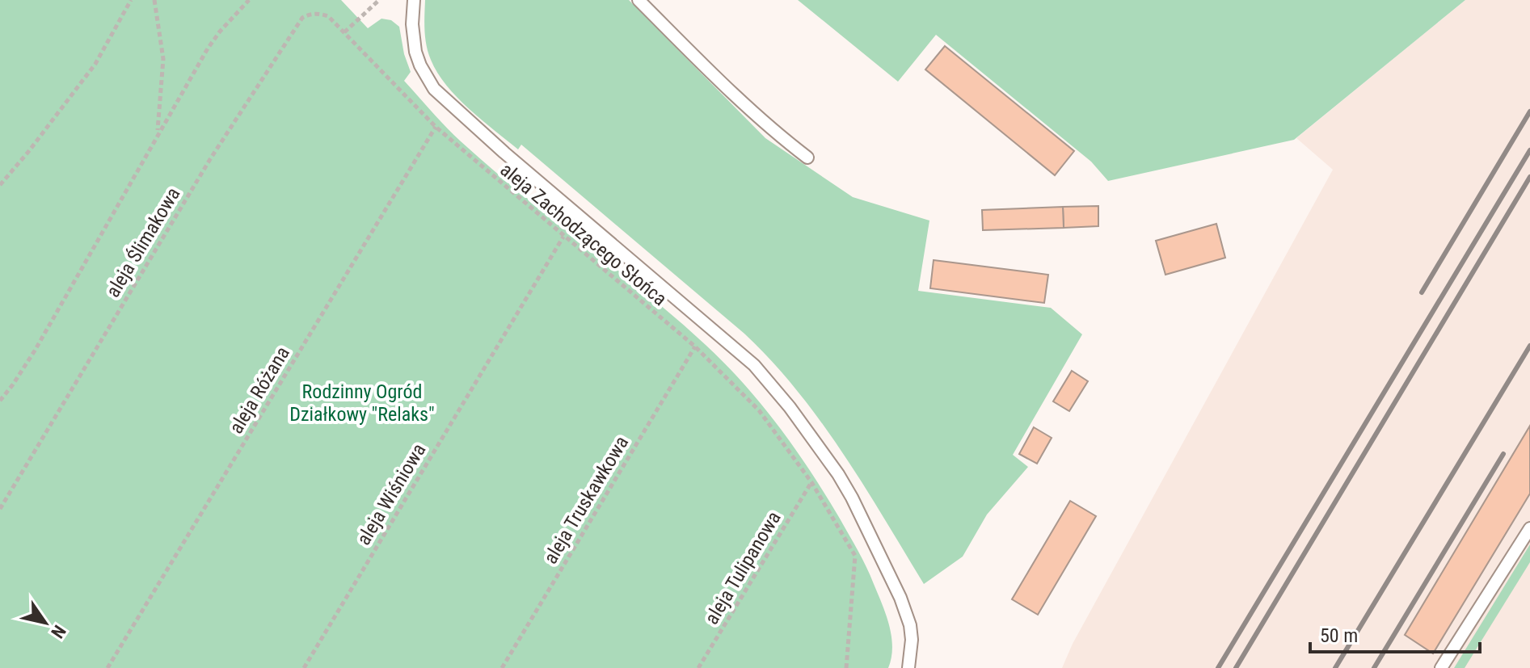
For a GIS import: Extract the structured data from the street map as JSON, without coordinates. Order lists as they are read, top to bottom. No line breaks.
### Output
{"streets":{"path":["aleja Zachodzącego Słońca","aleja Ślimakowa","aleja Różana","aleja Wiśniowa","aleja Truskawkowa","aleja Tulipanowa"]},"crossings":[["aleja Zachodzącego Słońca","aleja Ślimakowa"],["aleja Zachodzącego Słońca","aleja Różana"],["aleja Zachodzącego Słońca","aleja Wiśniowa"],["aleja Zachodzącego Słońca","aleja Truskawkowa"],["aleja Zachodzącego Słońca","aleja Tulipanowa"]],"parks":["Rodzinny Ogród Działkowy \"Relaks\""],"scale_bar":"50 m","north":"bottom right"}
